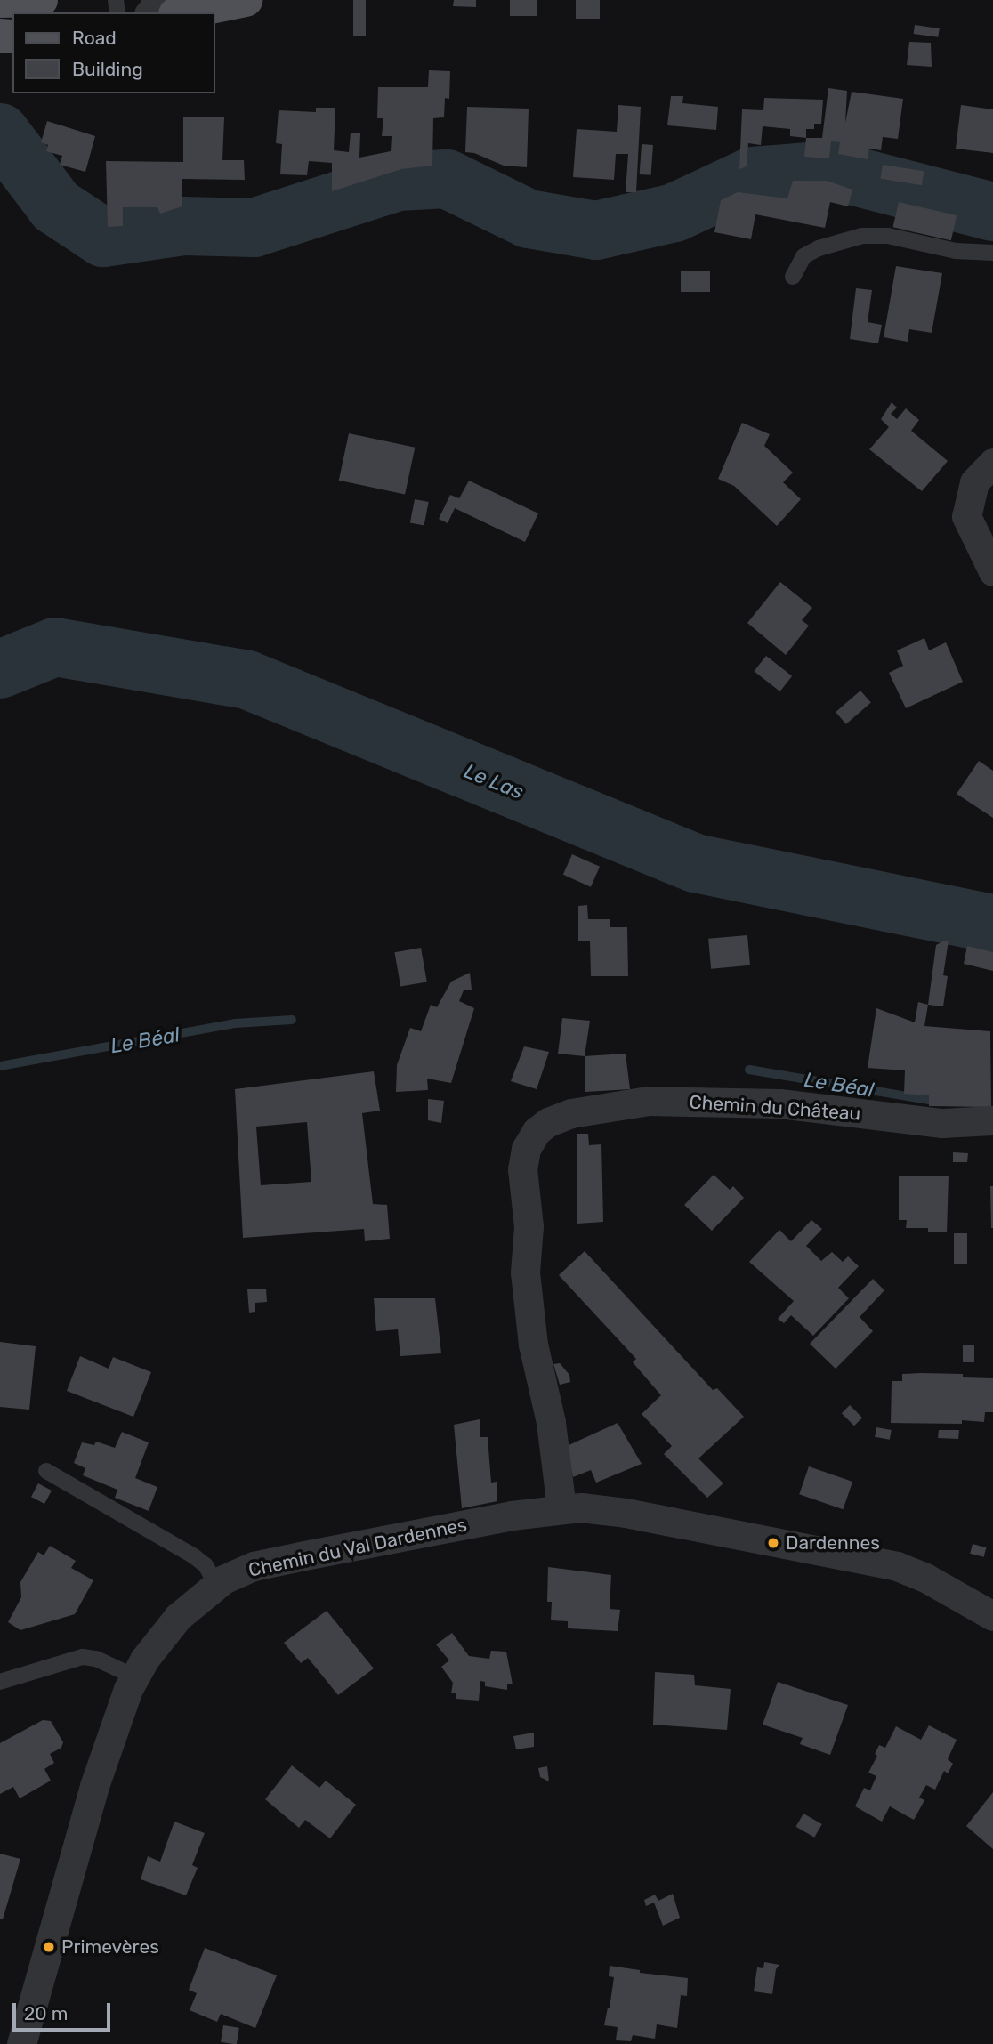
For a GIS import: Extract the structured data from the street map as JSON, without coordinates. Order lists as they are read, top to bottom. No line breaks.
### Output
{"streets":{"street":["Chemin du Château","Chemin du Val Dardennes"]},"crossings":[["Chemin du Château","Chemin du Val Dardennes"]],"water":["Le Las","Le Béal"],"places":["Dardennes","Primevères"],"legend":["Road","Building"],"scale_bar":"20 m"}
